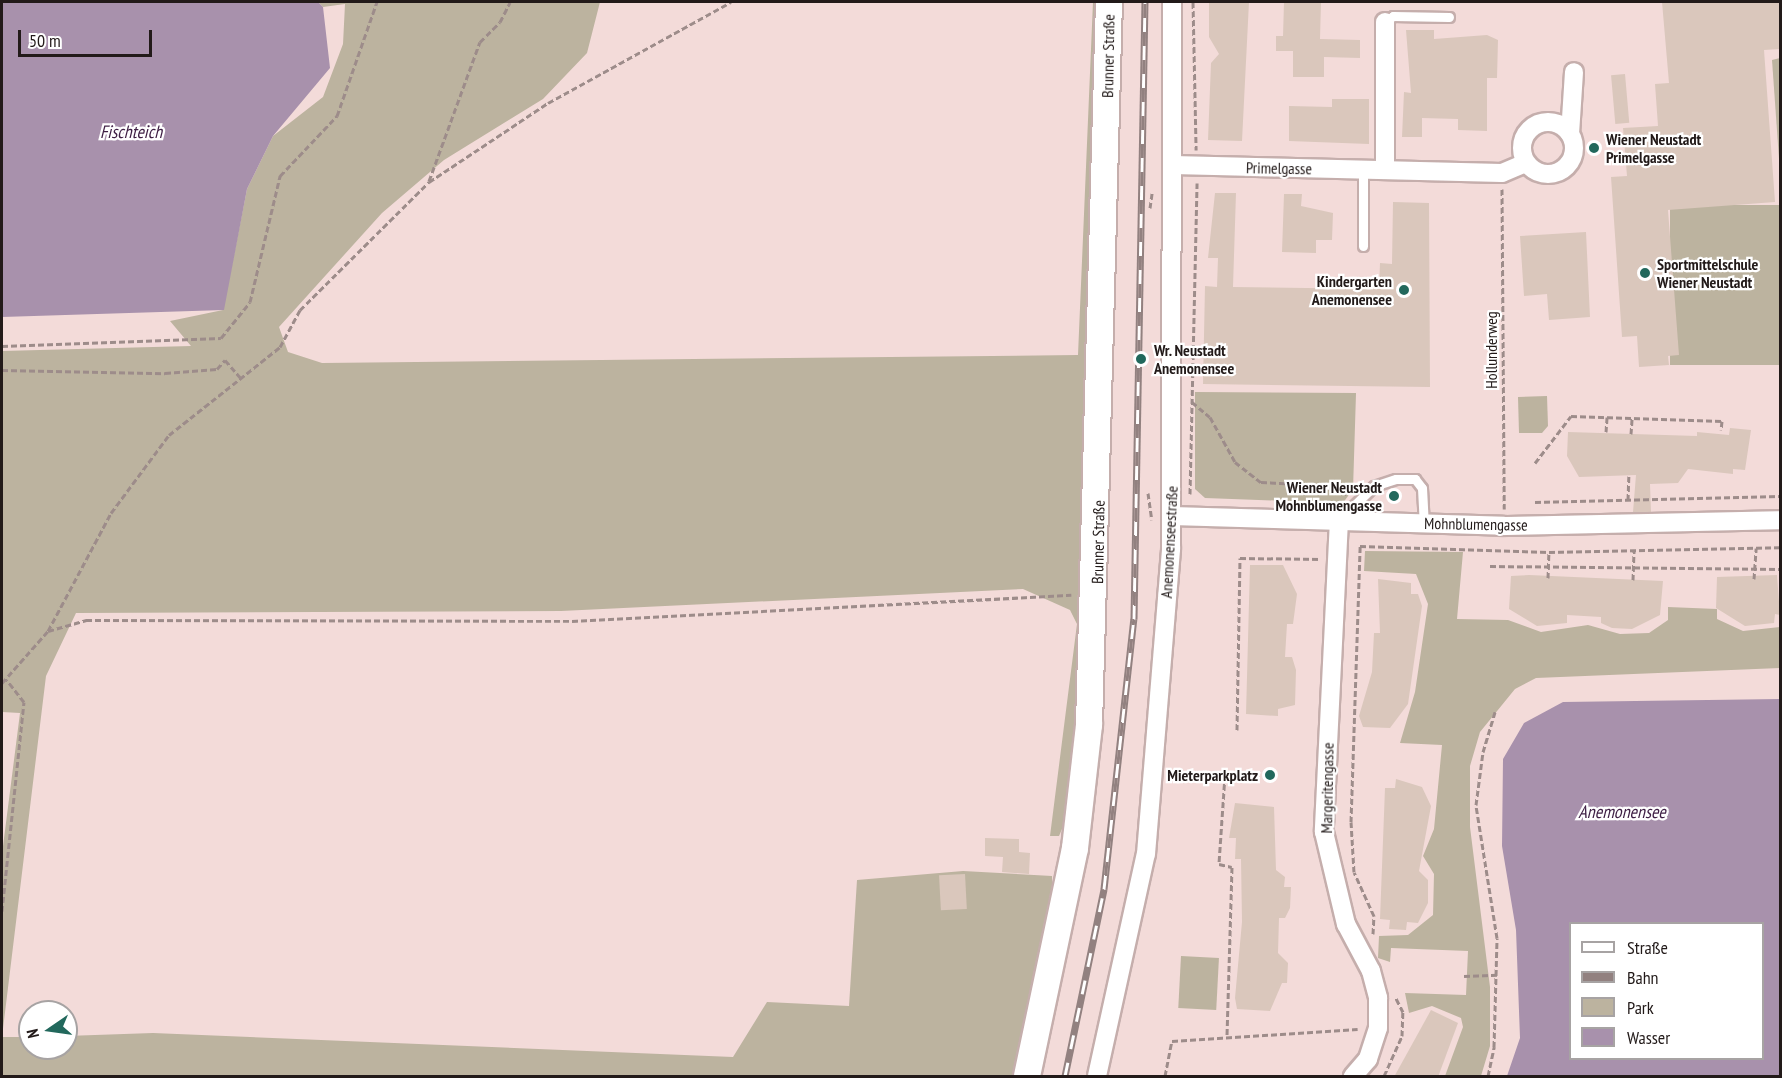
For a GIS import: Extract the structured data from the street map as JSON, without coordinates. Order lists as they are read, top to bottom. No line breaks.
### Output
{"streets":{"main road":["Brunner Straße"],"street":["Primelgasse","Mohnblumengasse","Anemonenseestraße","Margeritengasse"],"path":["Hollunderweg"]},"crossings":[["Primelgasse","Hollunderweg"],["Primelgasse","Anemonenseestraße"],["Hollunderweg","Mohnblumengasse"],["Mohnblumengasse","Anemonenseestraße"],["Mohnblumengasse","Margeritengasse"]],"water":["Fischteich","Anemonensee"],"places":["Wiener Neustadt Primelgasse","Sportmittelschule Wiener Neustadt","Kindergarten Anemonensee","Wr. Neustadt Anemonensee","Wiener Neustadt Mohnblumengasse","Mieterparkplatz"],"legend":["Straße","Bahn","Park","Wasser"],"scale_bar":"50 m","north":"left"}
